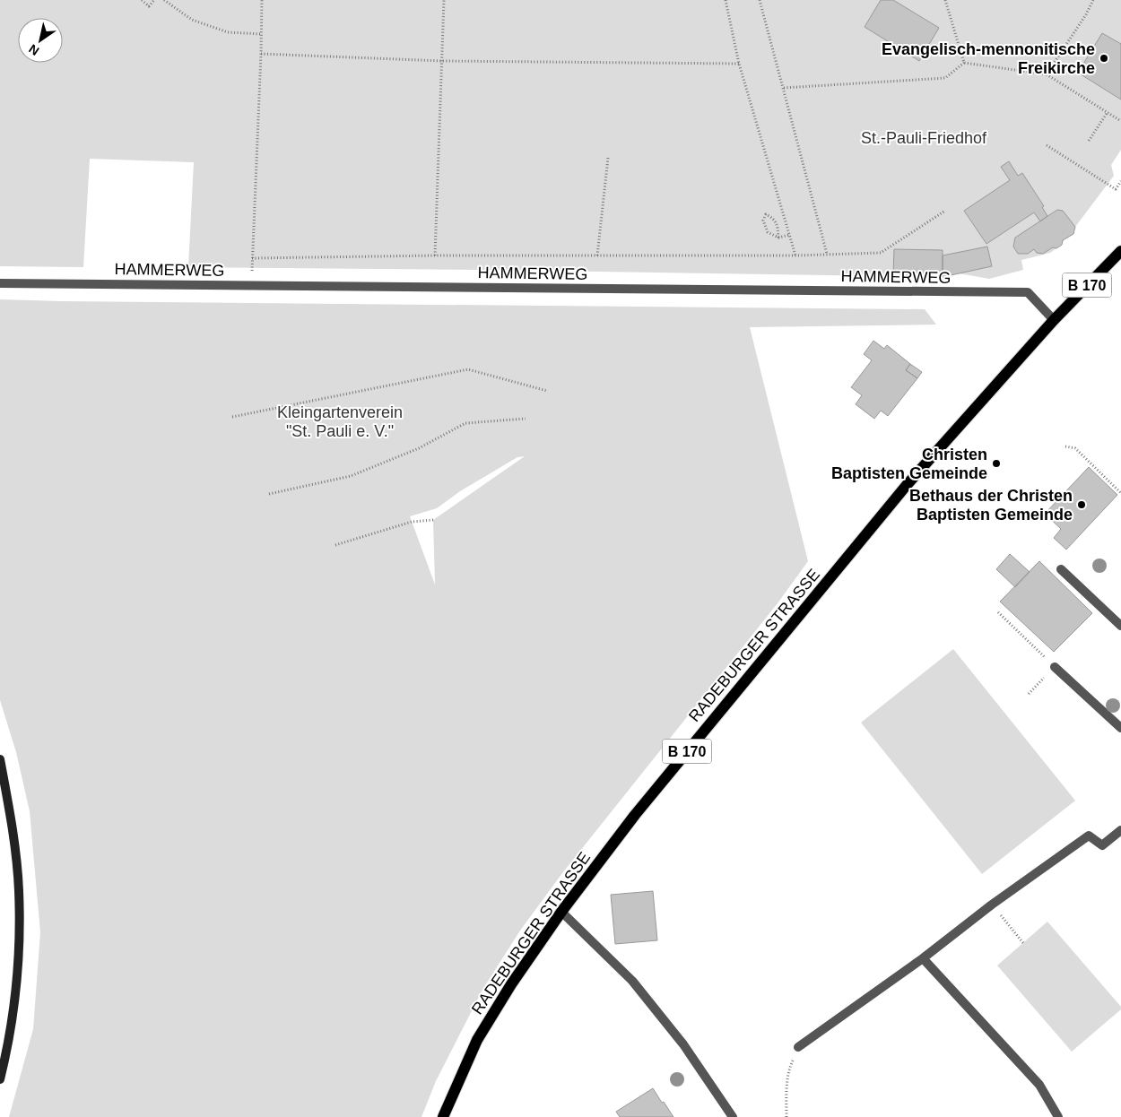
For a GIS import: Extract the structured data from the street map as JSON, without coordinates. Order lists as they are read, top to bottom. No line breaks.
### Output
{"streets":{"main road":["B 170","RADEBURGER STRASSE"],"street":["HAMMERWEG"]},"crossings":[["HAMMERWEG","RADEBURGER STRASSE"]],"parks":["St.-Pauli-Friedhof","Kleingartenverein \"St. Pauli e. V.\""],"places":["Evangelisch-mennonitische Freikirche","Christen Baptisten Gemeinde","Bethaus der Christen Baptisten Gemeinde"],"north":"bottom left"}
